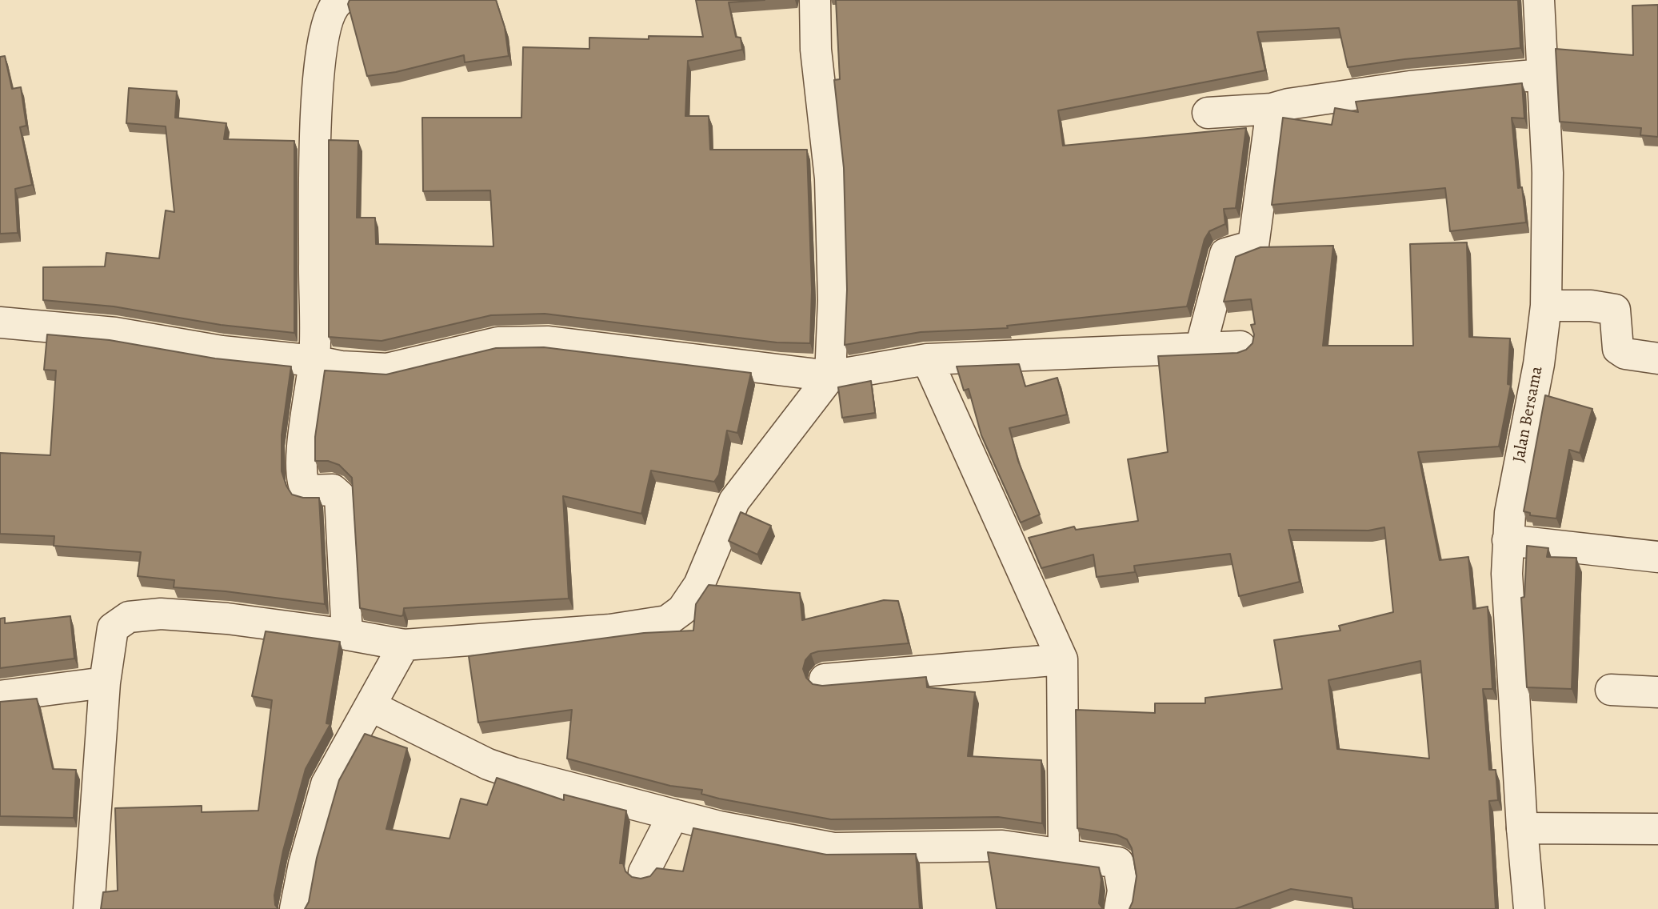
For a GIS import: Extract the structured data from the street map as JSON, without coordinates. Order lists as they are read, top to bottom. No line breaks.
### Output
{"streets":{"street":["Jalan Bersama"]}}
